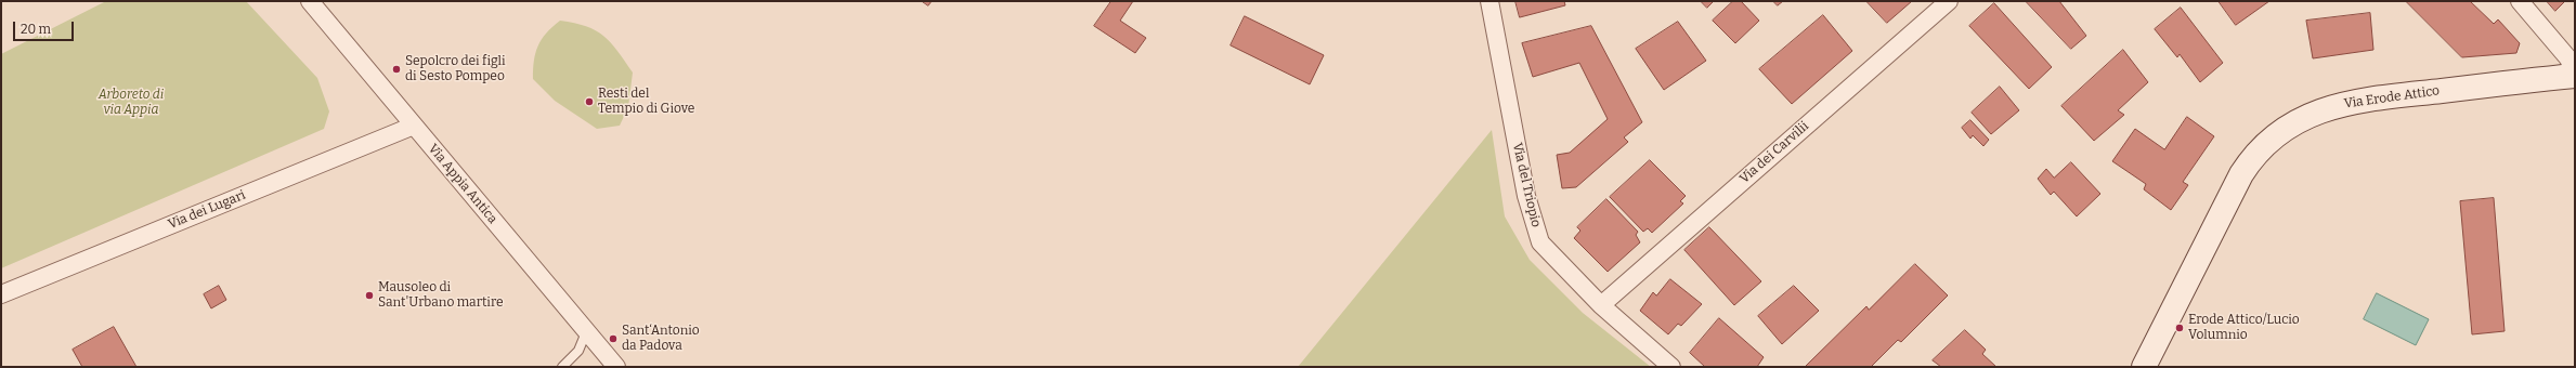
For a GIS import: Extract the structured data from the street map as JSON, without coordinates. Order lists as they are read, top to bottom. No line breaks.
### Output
{"streets":{"main road":["Via Erode Attico"],"street":["Via dei Carvilii","Via Appia Antica","Via del Triopio","Via dei Lugari"]},"crossings":[["Via dei Carvilii","Via del Triopio"],["Via Appia Antica","Via dei Lugari"]],"parks":["Arboreto di via Appia"],"places":["Sepolcro dei figli di Sesto Pompeo","Resti del Tempio di Giove","Mausoleo di Sant'Urbano martire","Erode Attico/Lucio Volumnio","Sant‘Antonio da Padova"],"scale_bar":"20 m"}
